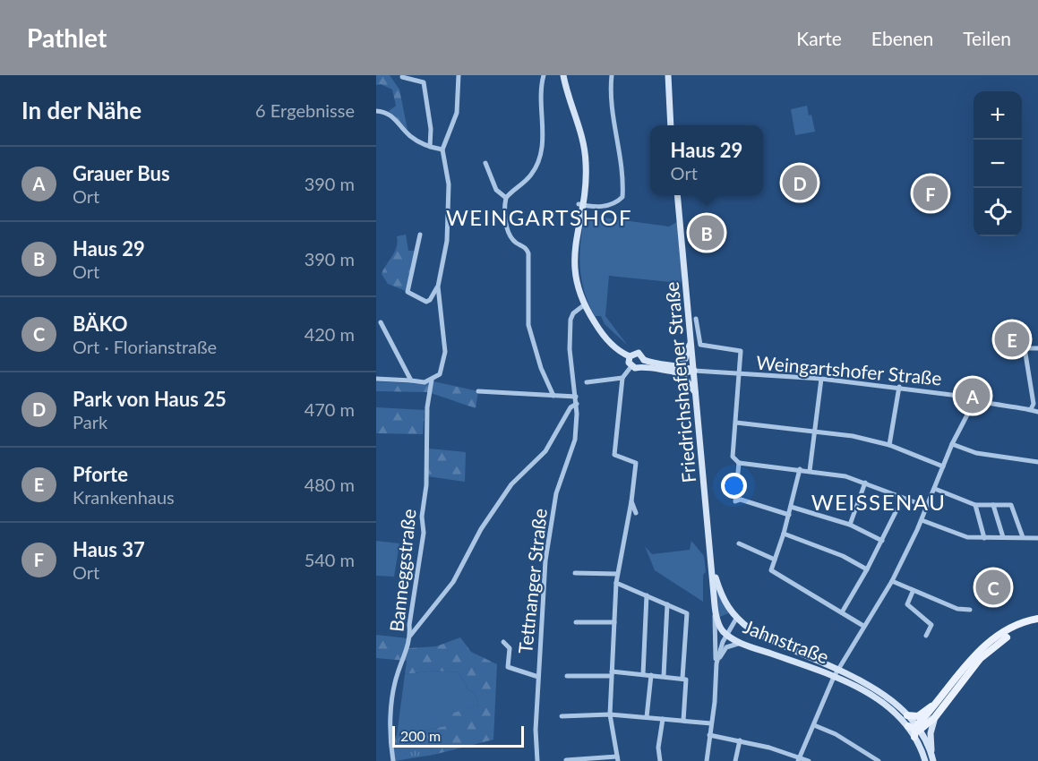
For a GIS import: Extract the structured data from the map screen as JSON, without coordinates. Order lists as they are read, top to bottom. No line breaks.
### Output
{"streets":{"main road":["Friedrichshafener Straße","Jahnstraße"],"street":["Weingartshofer Straße","Banneggstraße","Tettnanger Straße"]},"crossings":[["Weingartshofer Straße","Friedrichshafener Straße"],["Friedrichshafener Straße","Jahnstraße"]],"districts":["WEINGARTSHOF","WEISSENAU"],"scale_bar":"200 m","page":{"header":"Pathlet","nav":["Karte","Ebenen","Teilen"],"heading":["In der Nähe","6 Ergebnisse"],"map_buttons":["+","−"],"popup":["Haus 29","Ort"],"list":[{"mark":"A","name":"Grauer Bus","note":"Ort","value":"390 m"},{"mark":"B","name":"Haus 29","note":"Ort","value":"390 m"},{"mark":"C","name":"BÄKO","note":"Ort · Florianstraße","value":"420 m"},{"mark":"D","name":"Park von Haus 25","note":"Park","value":"470 m"},{"mark":"E","name":"Pforte","note":"Krankenhaus","value":"480 m"},{"mark":"F","name":"Haus 37","note":"Ort","value":"540 m"}],"pins":["D","F","B","E","A","C"],"scale":"200 m"}}
